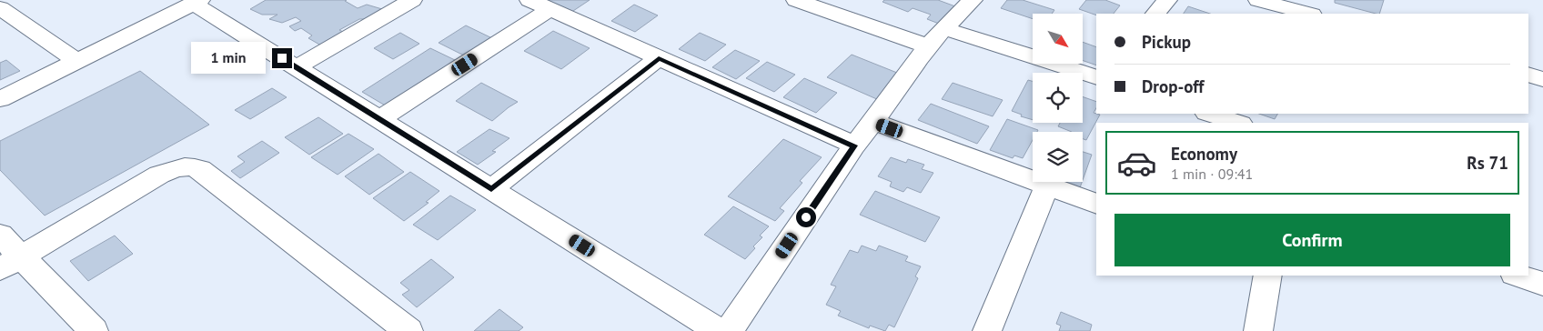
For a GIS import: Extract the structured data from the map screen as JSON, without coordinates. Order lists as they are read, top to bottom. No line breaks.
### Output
{"north":"bottom right","page":{"banner":["Pickup","Drop-off"],"bubble":"1 min","list":[{"name":"Economy","note":"1 min · 09:41","value":"Rs 71"}],"buttons":"Confirm"}}
